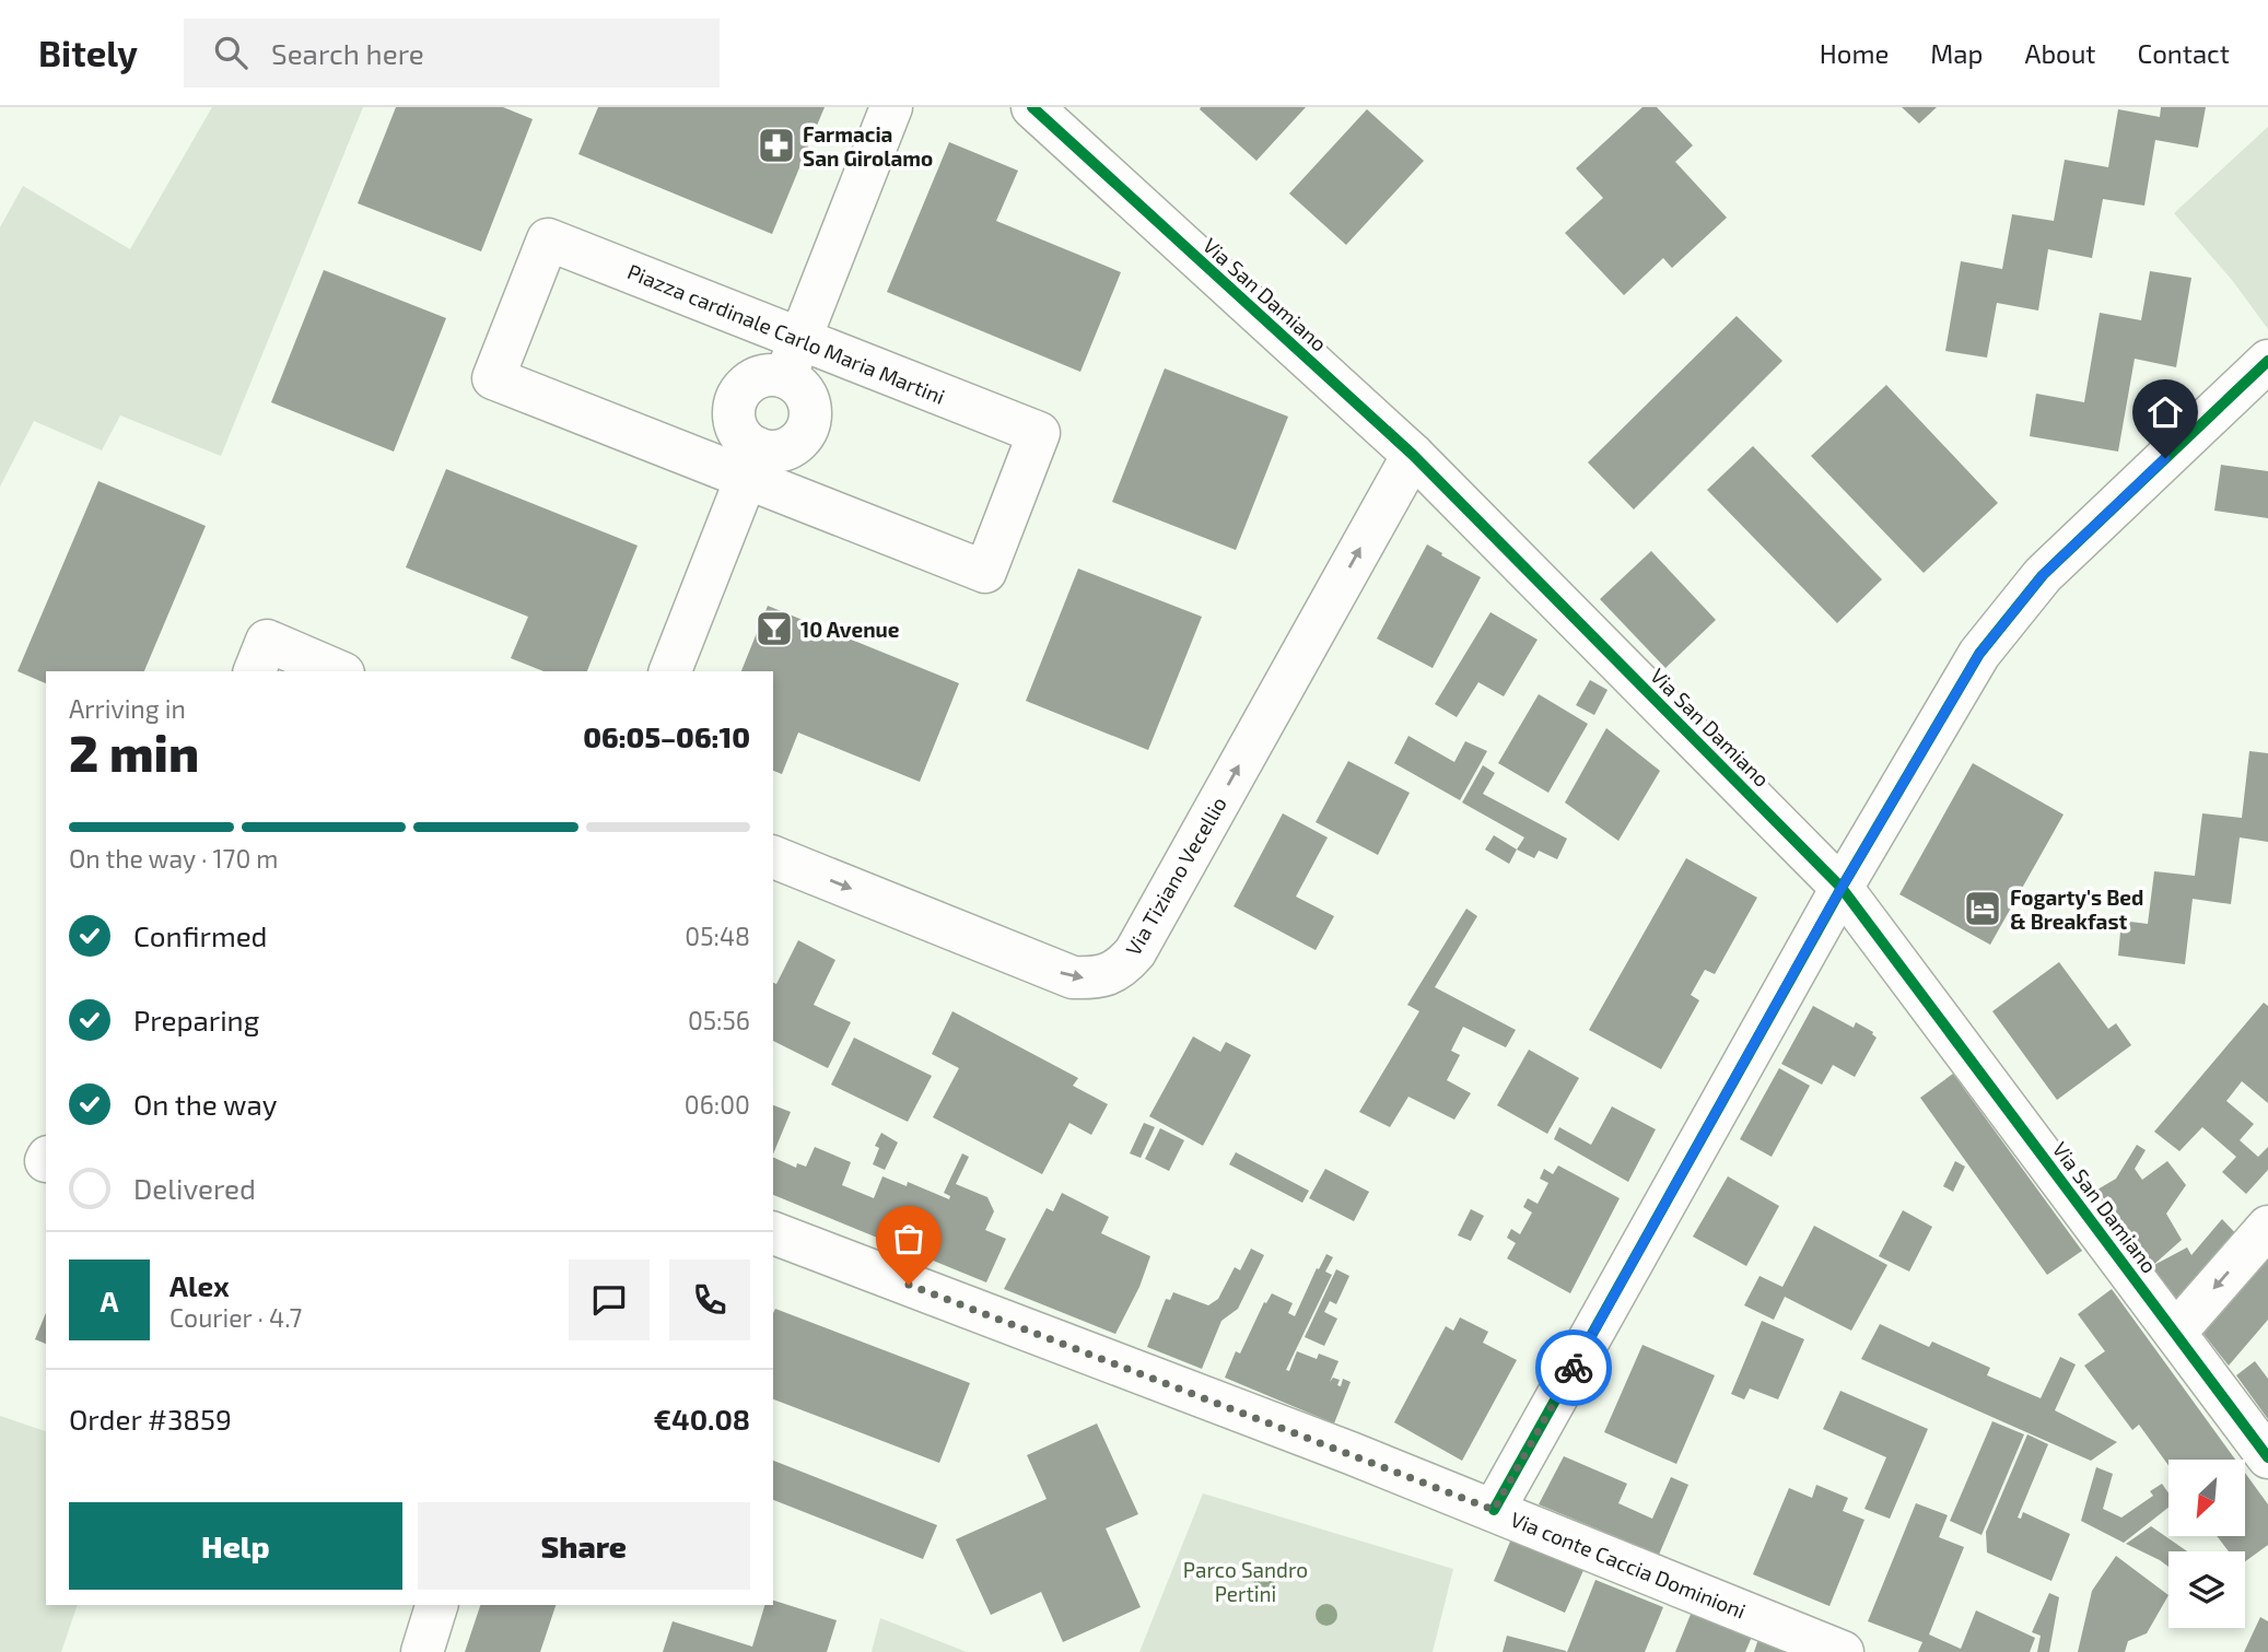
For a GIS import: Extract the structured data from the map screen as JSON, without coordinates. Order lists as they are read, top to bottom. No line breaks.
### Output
{"streets":{"street":["Via San Damiano","Piazza cardinale Carlo Maria Martini","Via Tiziano Vecellio","Via conte Caccia Dominioni"]},"crossings":[["Via San Damiano","Via Tiziano Vecellio"]],"parks":["Parco Sandro Pertini"],"places":{"pharmacy":["Farmacia San Girolamo"],"bar":["10 Avenue"],"hotel":["Fogarty's Bed & Breakfast"]},"north":"bottom left","page":{"header":"Bitely","search":"Search here","nav":["Home","Map","About","Contact"],"heading":["2 min","Arriving in","06:05–06:10"],"panel":["Alex","Courier · 4.7","Order #3859","€40.08"],"bar":"On the way · 170 m","list":[["Confirmed","05:48"],["Preparing","05:56"],["On the way","06:00"],"Delivered"],"round":"A","buttons":["Help","Share"]}}
